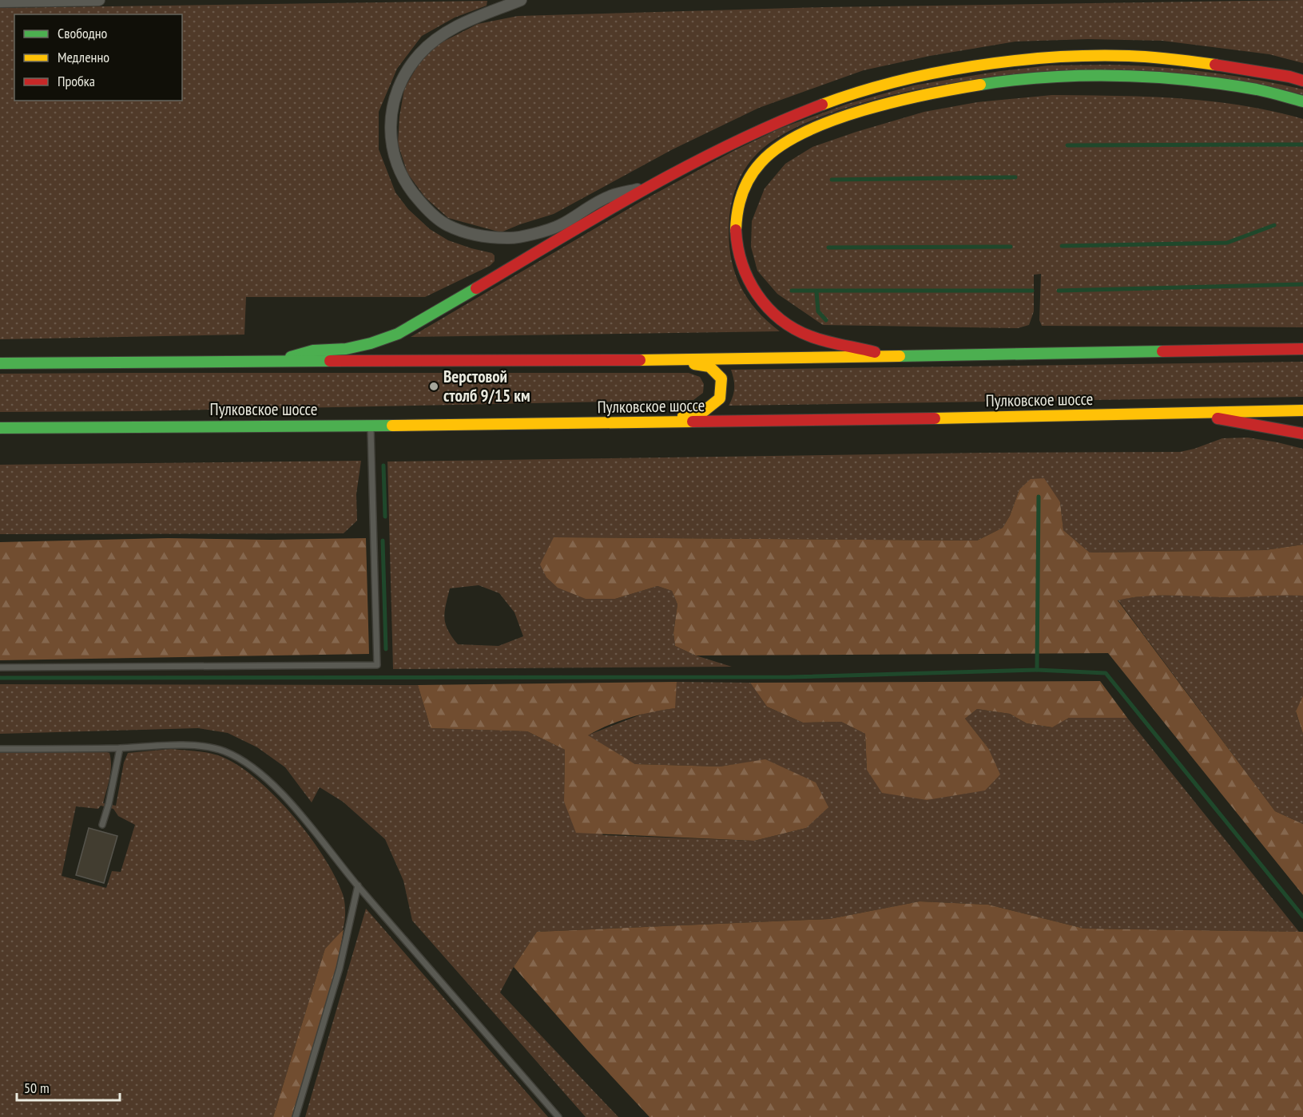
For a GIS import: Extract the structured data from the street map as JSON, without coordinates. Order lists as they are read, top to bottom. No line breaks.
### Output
{"streets":{"main road":["Пулковское шоссе"]},"places":["Верстовой столб 9/15 км"],"legend":["Свободно","Медленно","Пробка"],"scale_bar":"50 m"}
